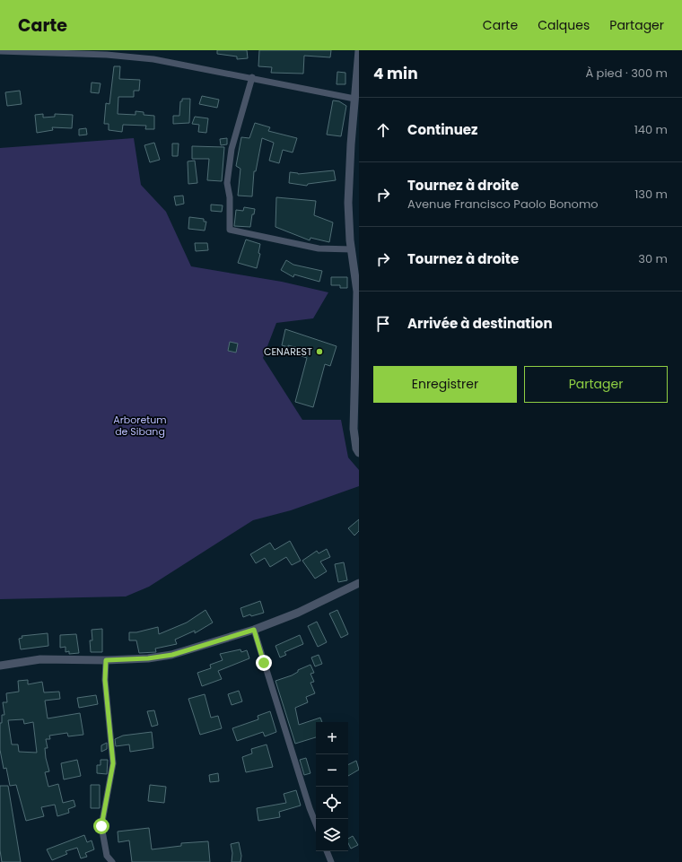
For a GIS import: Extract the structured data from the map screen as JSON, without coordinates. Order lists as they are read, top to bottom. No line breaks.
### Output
{"parks":["Arboretum de Sibang"],"places":["CENAREST"],"page":{"header":"Carte","nav":["Carte","Calques","Partager"],"heading":["4 min","À pied · 300 m"],"list":[["Continuez","140 m"],["Tournez à droite","Avenue Francisco Paolo Bonomo","130 m"],["Tournez à droite","30 m"],"Arrivée à destination"],"buttons":["Enregistrer","Partager"],"map_buttons":["+","−"]}}
